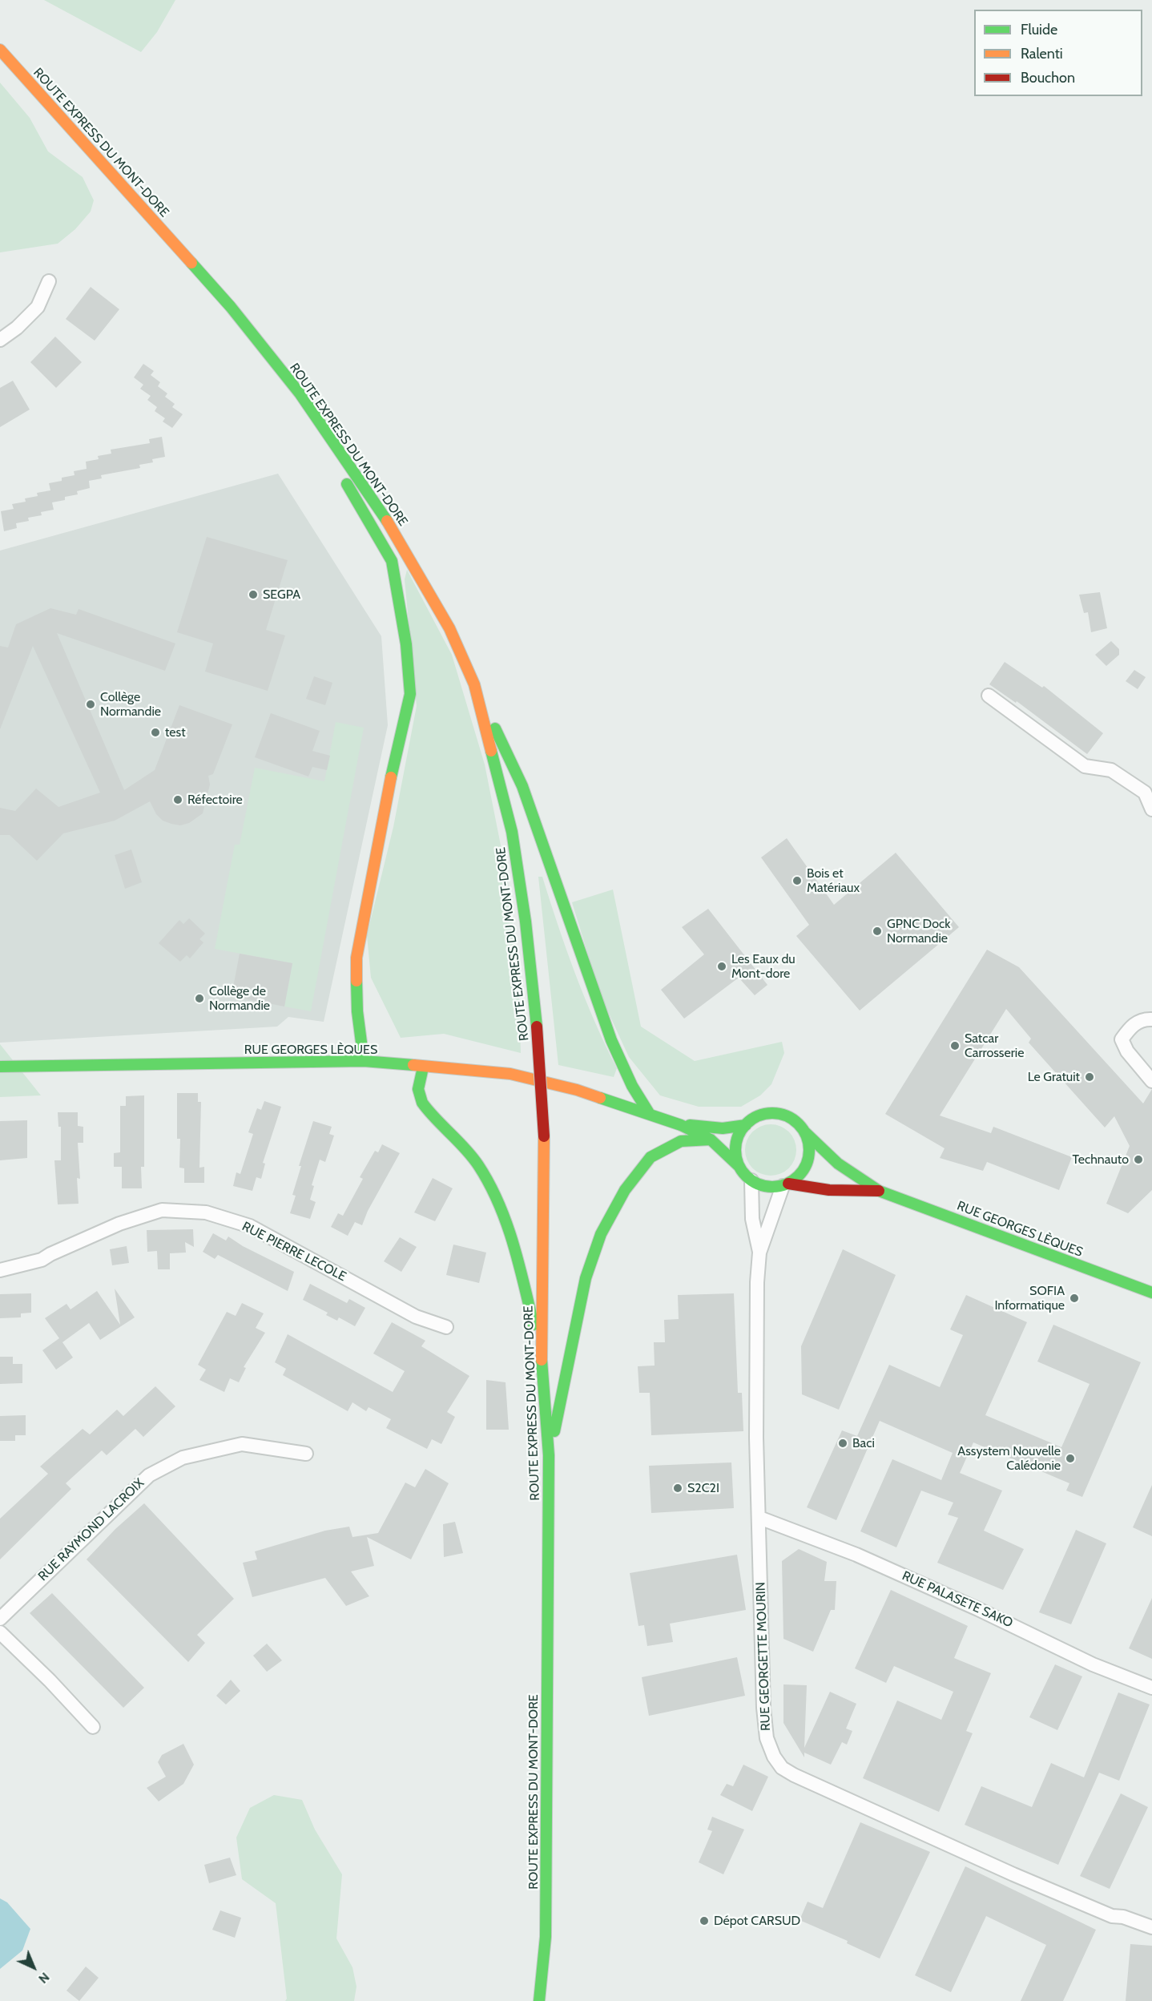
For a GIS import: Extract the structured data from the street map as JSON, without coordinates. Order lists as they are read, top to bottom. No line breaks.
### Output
{"streets":{"main road":["ROUTE EXPRESS DU MONT-DORE","RUE GEORGES LÈQUES"],"street":["RUE PIERRE LECOLE","RUE RAYMOND LACROIX","RUE PALASETE SAKO","RUE GEORGETTE MOURIN"]},"crossings":[["RUE GEORGES LÈQUES","RUE GEORGETTE MOURIN"],["RUE PALASETE SAKO","RUE GEORGETTE MOURIN"]],"places":["SEGPA","Collège Normandie","test","Réfectoire","Bois et Matériaux","GPNC Dock Normandie","Les Eaux du Mont-dore","Collège de Normandie","Satcar Carrosserie","Le Gratuit","Technauto","SOFIA Informatique","Baci","Assystem Nouvelle Calédonie","S2C2I","Dépot CARSUD"],"legend":["Fluide","Ralenti","Bouchon"],"north":"bottom right"}
